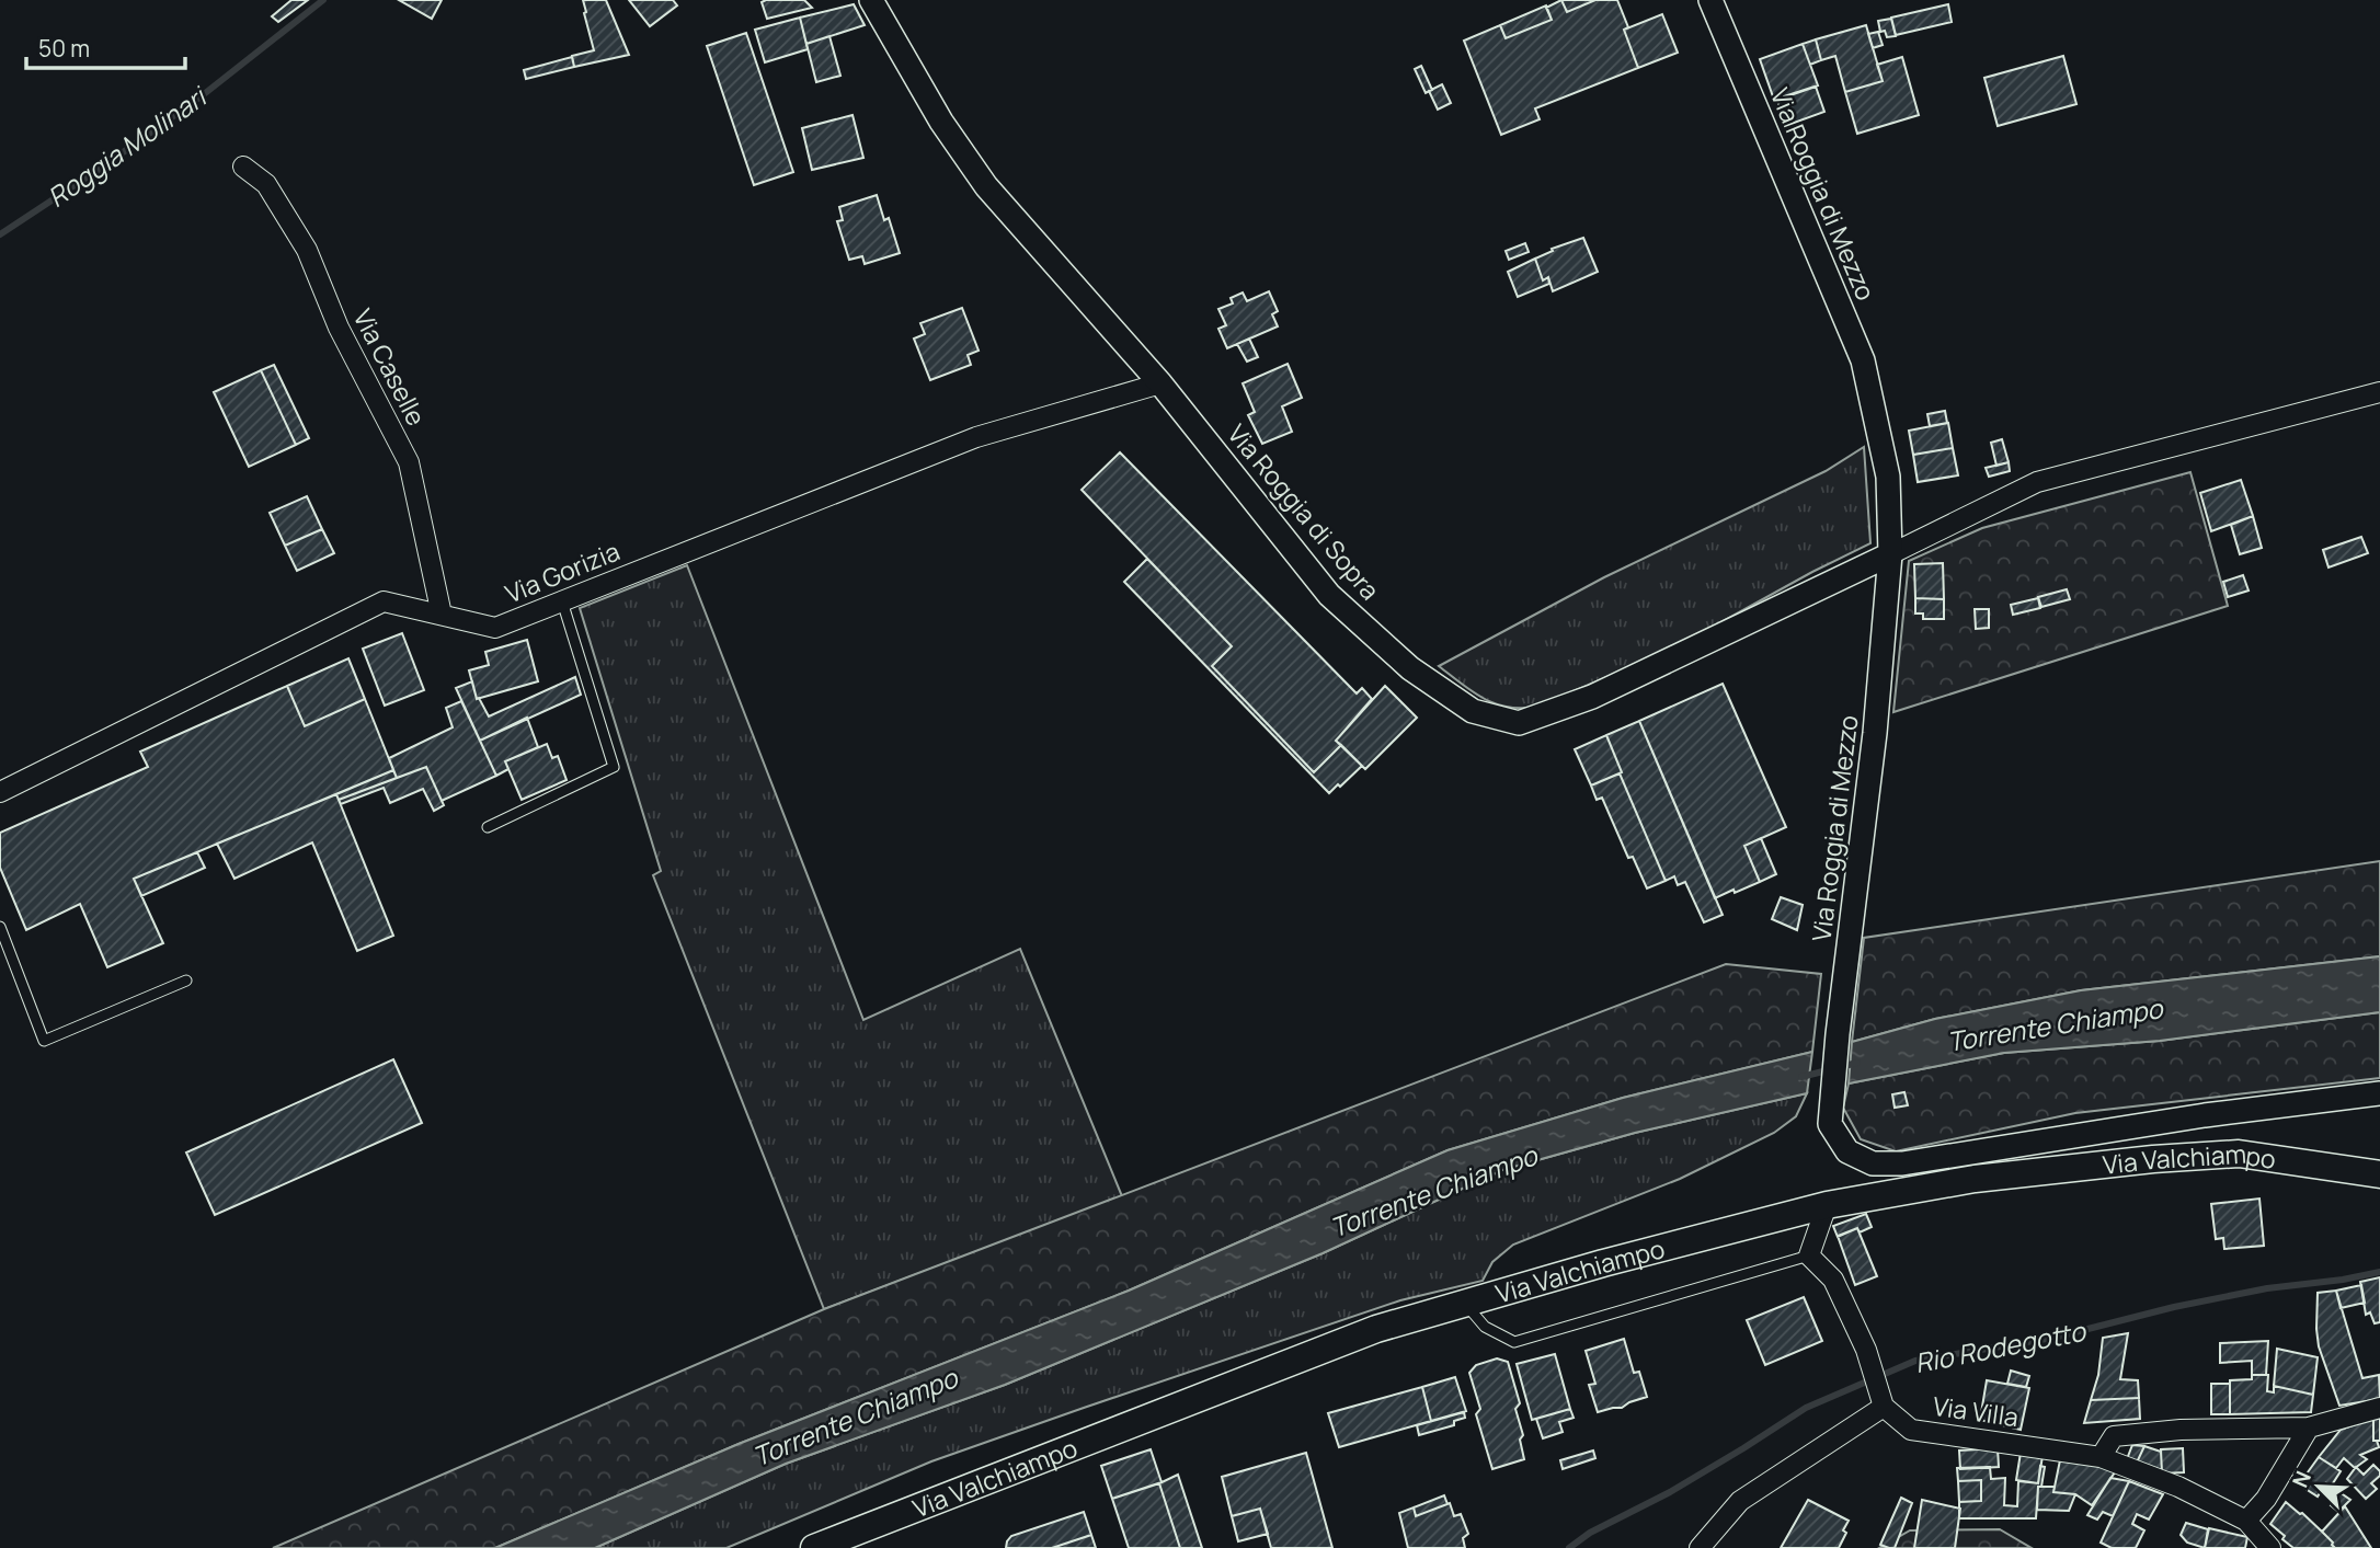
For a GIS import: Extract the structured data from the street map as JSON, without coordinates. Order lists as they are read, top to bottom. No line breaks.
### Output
{"streets":{"main road":["Via Valchiampo"],"street":["Via Roggia di Mezzo","Via Caselle","Via Roggia di Sopra","Via Gorizia","Via Villa"]},"crossings":[["Via Roggia di Mezzo","Via Roggia di Sopra"],["Via Caselle","Via Gorizia"],["Via Roggia di Sopra","Via Gorizia"]],"water":["Roggia Molinari","Torrente Chiampo","Rio Rodegotto"],"scale_bar":"50 m","north":"top left"}
